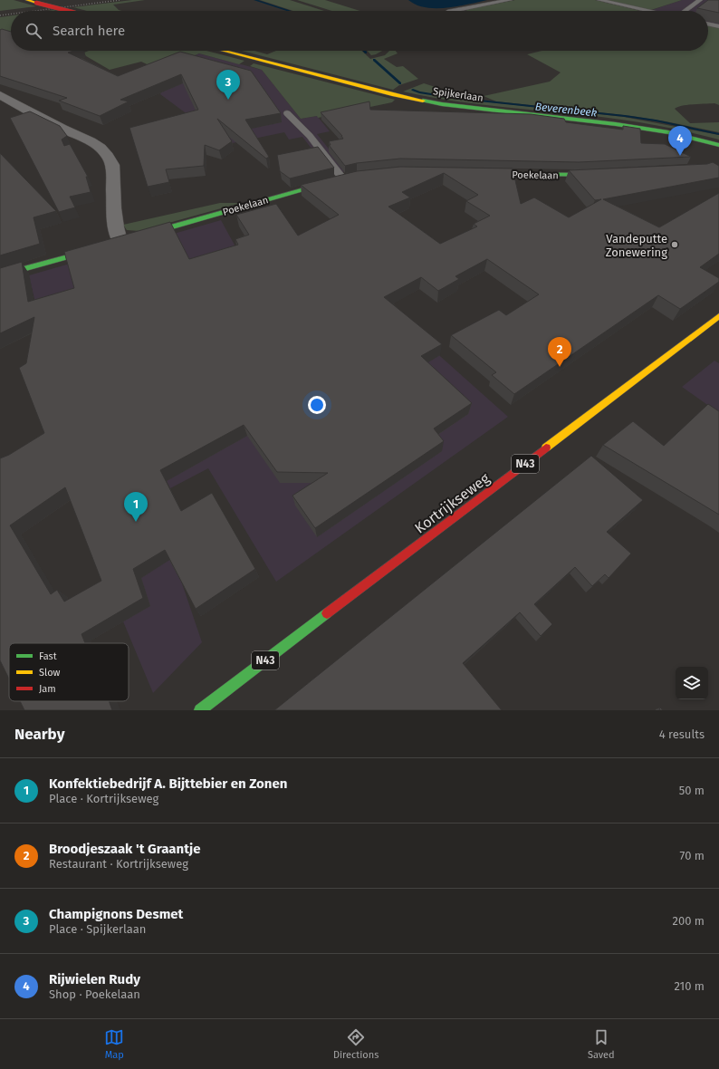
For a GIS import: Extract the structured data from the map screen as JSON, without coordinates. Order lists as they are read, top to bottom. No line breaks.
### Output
{"streets":{"street":["Spijkerlaan","Poekelaan","N43","Kortrijkseweg"]},"water":["Beverenbeek"],"places":["Vandeputte Zonewering"],"legend":["Fast","Slow","Jam"],"page":{"search":"Search here","pins":["3","4","2","1"],"heading":["Nearby","4 results"],"list":[{"mark":"1","name":"Konfektiebedrijf A. Bijttebier en Zonen","note":"Place · Kortrijkseweg","value":"50 m"},{"mark":"2","name":"Broodjeszaak 't Graantje","note":"Restaurant · Kortrijkseweg","value":"70 m"},{"mark":"3","name":"Champignons Desmet","note":"Place · Spijkerlaan","value":"200 m"},{"mark":"4","name":"Rijwielen Rudy","note":"Shop · Poekelaan","value":"210 m"}],"nav":["Map","Directions","Saved"]}}
